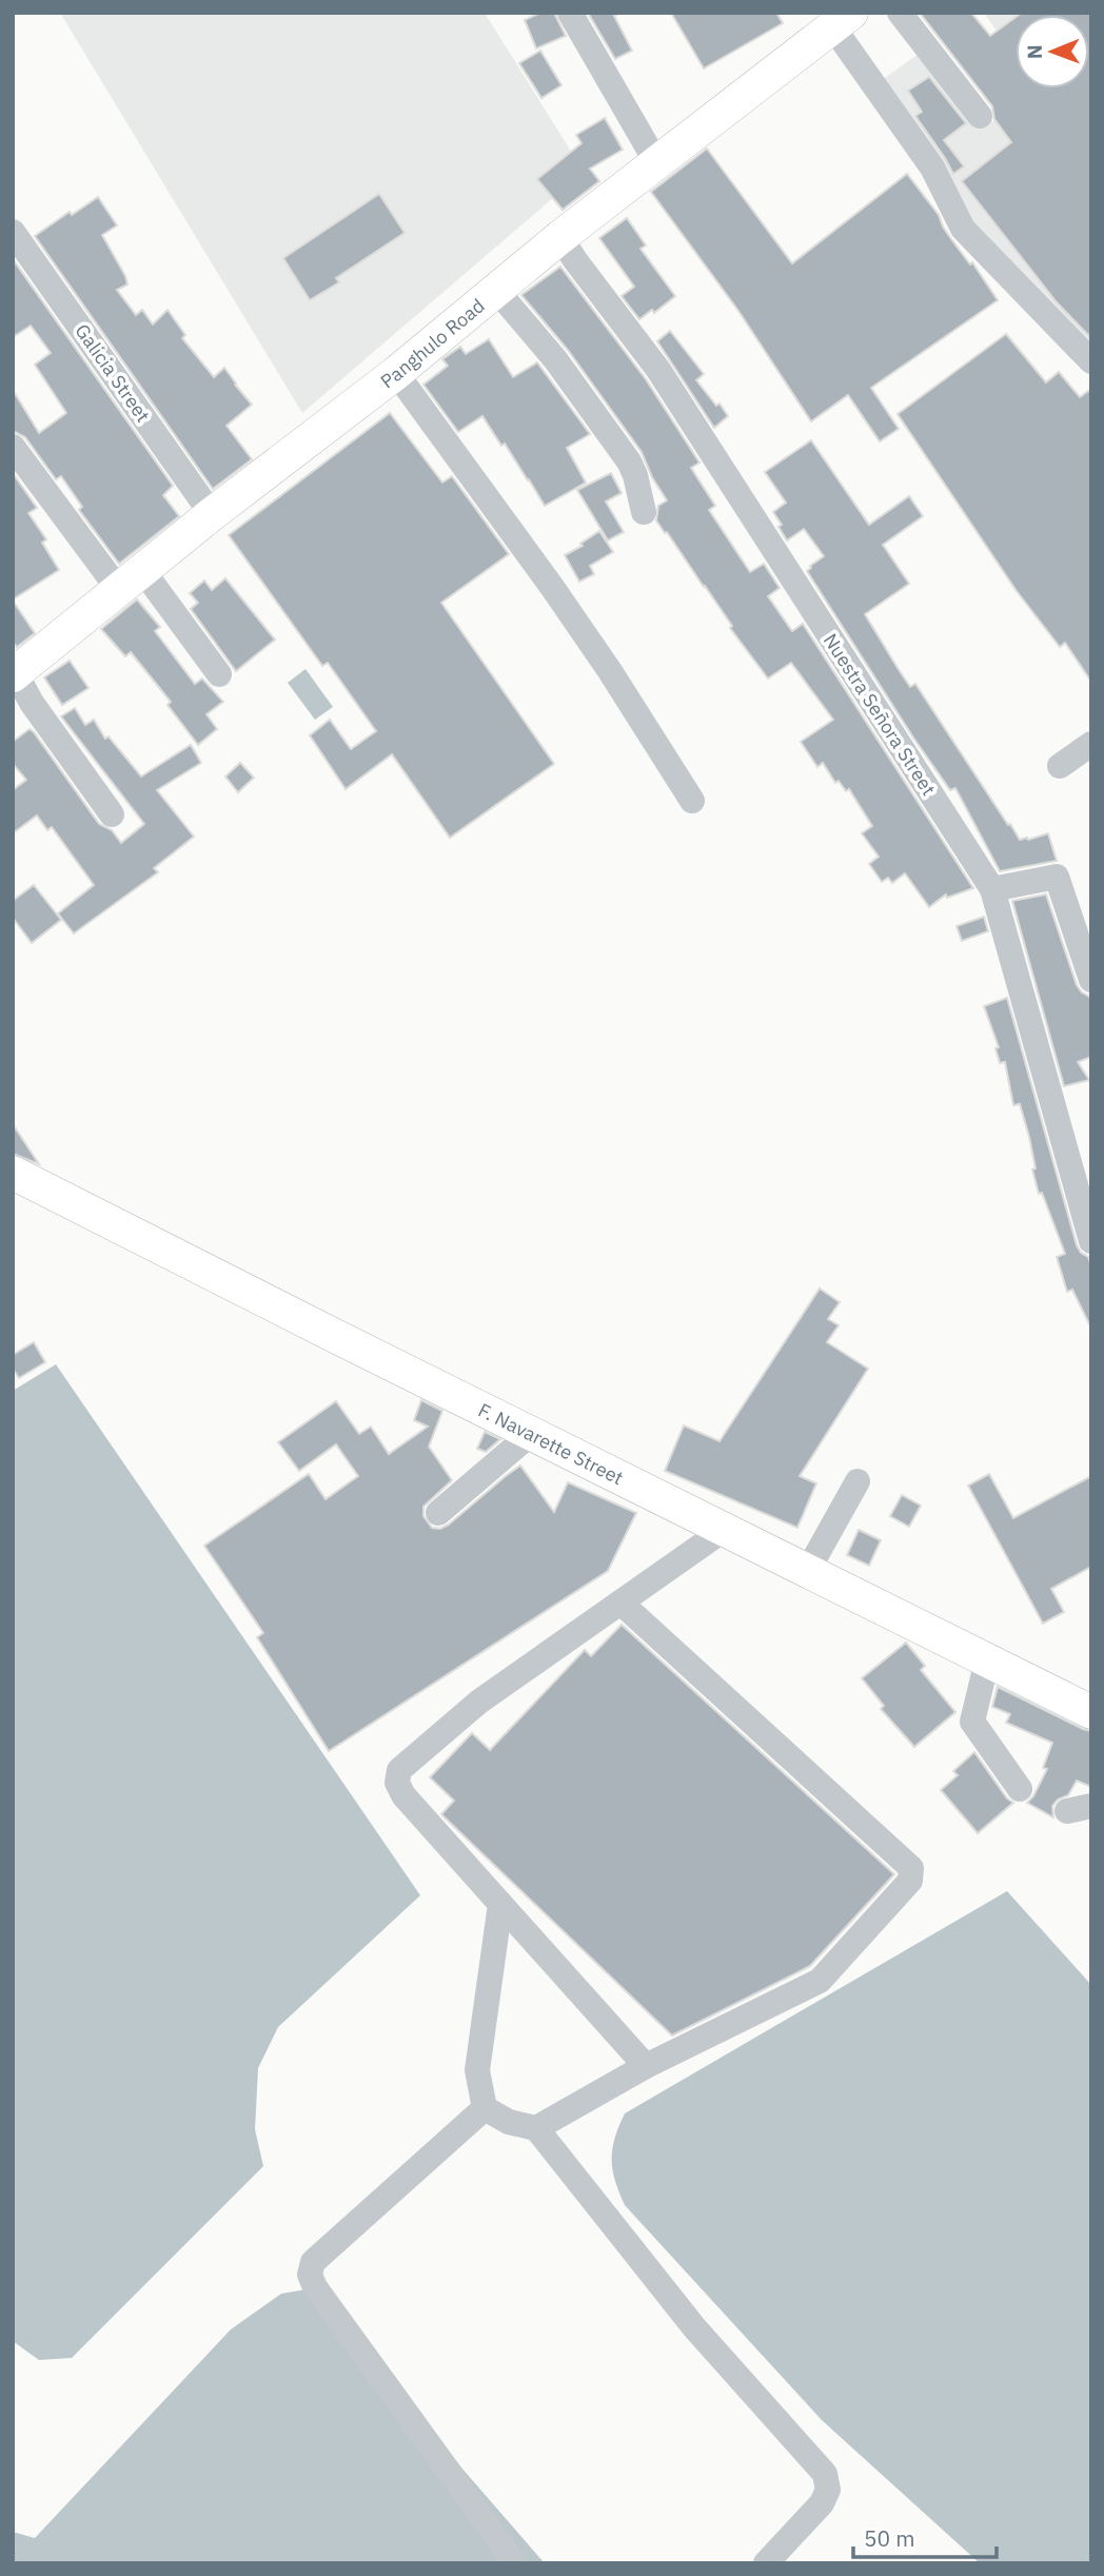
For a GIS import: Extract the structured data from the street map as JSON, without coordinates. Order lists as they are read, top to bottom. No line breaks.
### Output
{"streets":{"main road":["Panghulo Road","F. Navarette Street"],"street":["Galicia Street","Nuestra Señora Street"]},"crossings":[["Panghulo Road","Galicia Street"],["Panghulo Road","Nuestra Señora Street"]],"scale_bar":"50 m","north":"left"}
